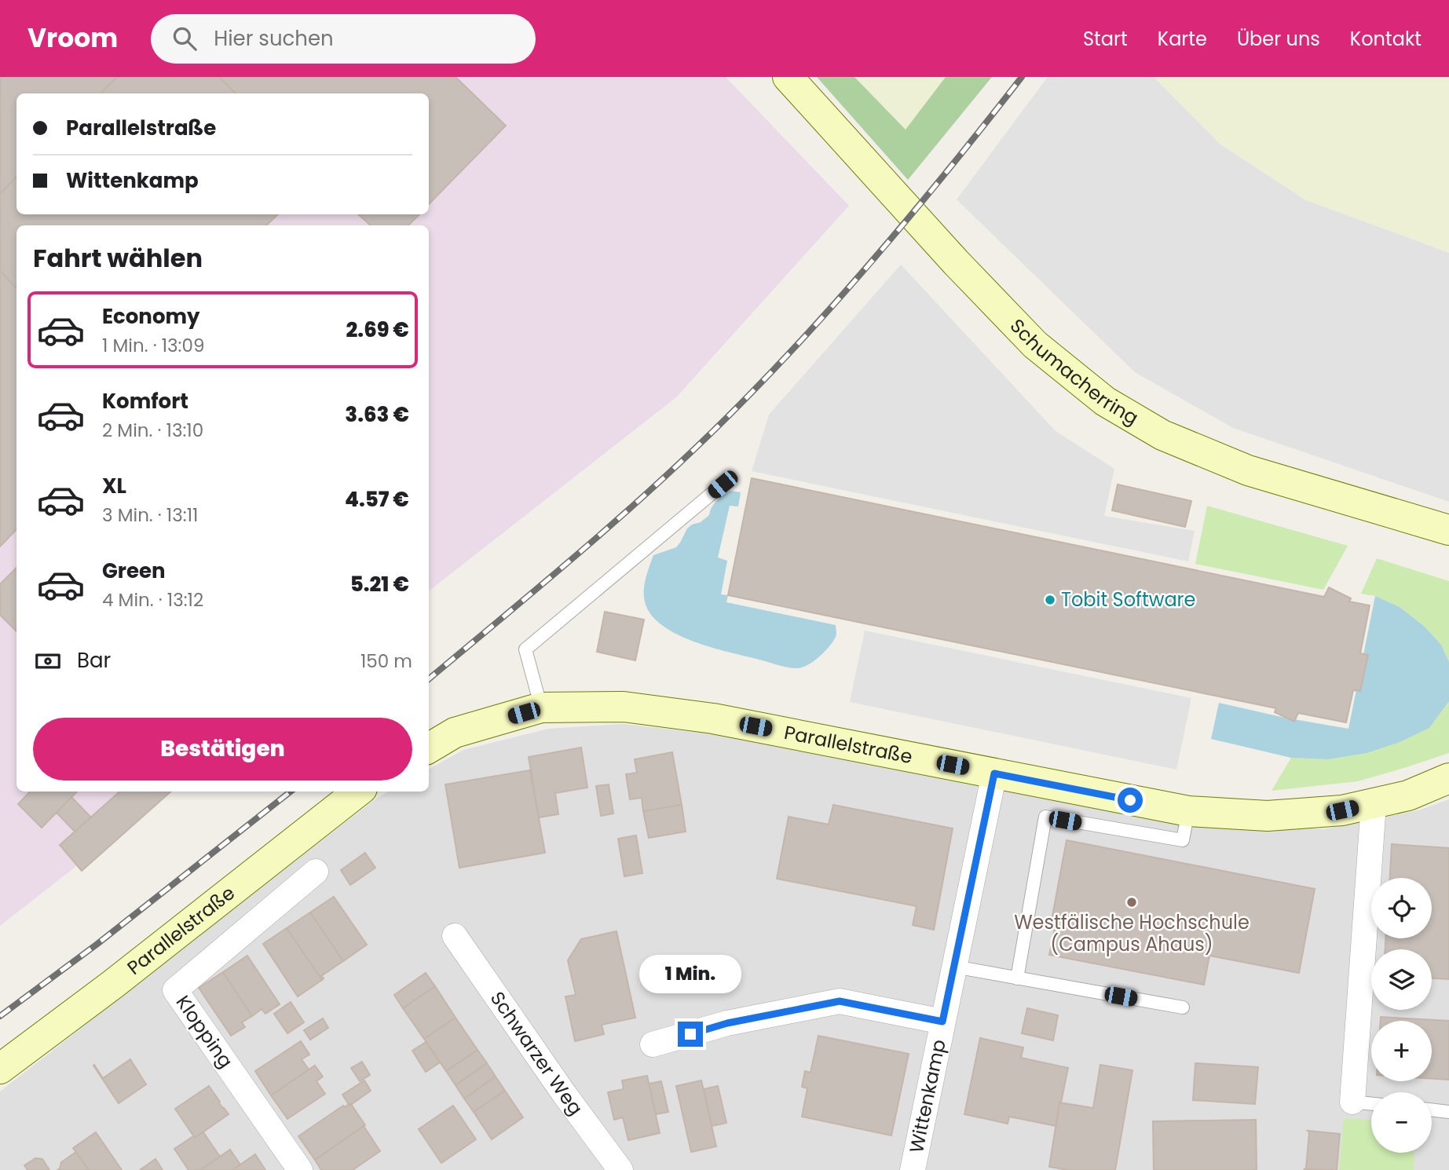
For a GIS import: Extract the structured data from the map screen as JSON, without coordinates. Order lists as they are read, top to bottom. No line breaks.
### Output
{"streets":{"main road":["Schumacherring","Parallelstraße"],"street":["Klopping","Schwarzer Weg","Wittenkamp"]},"crossings":[["Parallelstraße","Wittenkamp"]],"places":["Tobit Software","Westfälische Hochschule (Campus Ahaus)"],"page":{"header":"Vroom","search":"Hier suchen","nav":["Start","Karte","Über uns","Kontakt"],"banner":["Parallelstraße","Wittenkamp"],"heading":"Fahrt wählen","list":[{"name":"Economy","note":"1 Min. · 13:09","value":"2.69 €"},{"name":"Komfort","note":"2 Min. · 13:10","value":"3.63 €"},{"name":"XL","note":"3 Min. · 13:11","value":"4.57 €"},{"name":"Green","note":"4 Min. · 13:12","value":"5.21 €"}],"pay":["Bar","150 m"],"buttons":"Bestätigen","map_buttons":["+","−"],"bubble":"1 Min."}}
